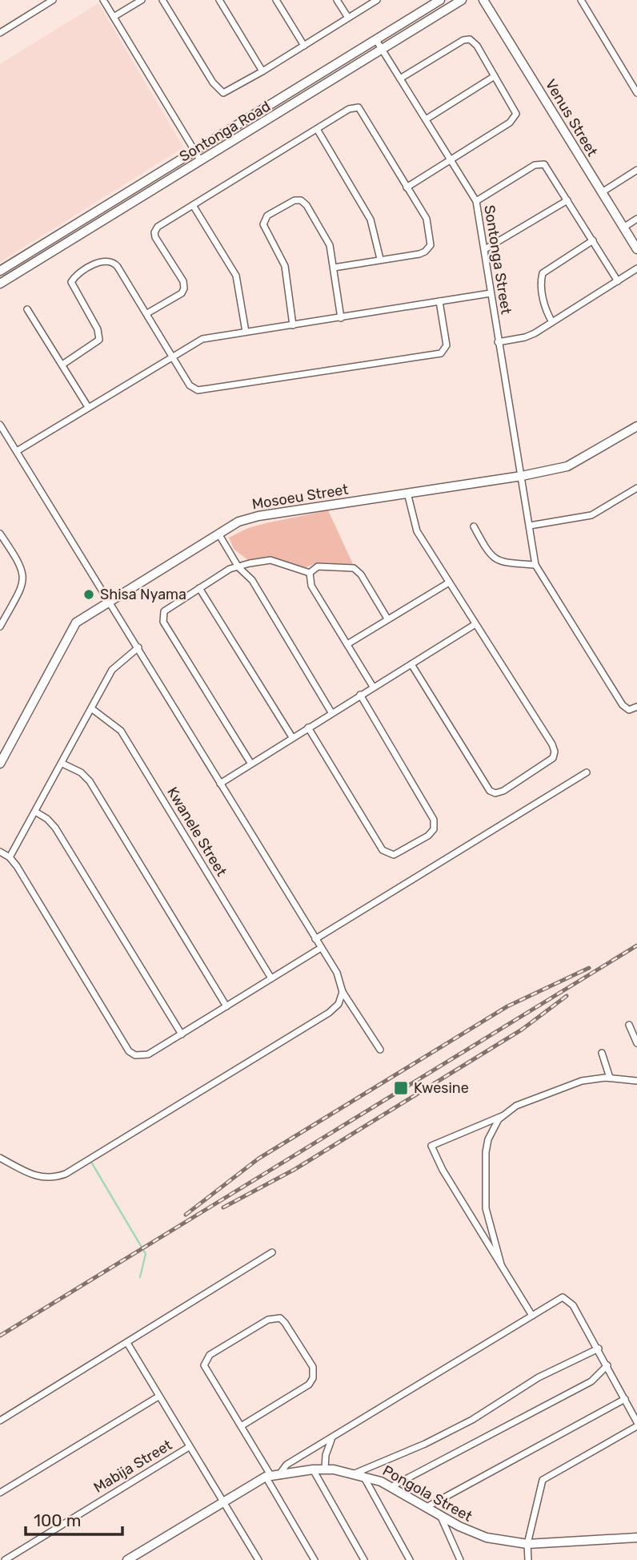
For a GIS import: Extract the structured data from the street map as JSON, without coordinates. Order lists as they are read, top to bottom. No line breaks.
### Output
{"streets":{"street":["Venus Street","Sontonga Road","Sontonga Street","Mosoeu Street","Kwanele Street","Mabija Street","Pongola Street"]},"crossings":[["Sontonga Road","Sontonga Street"],["Sontonga Street","Mosoeu Street"]],"places":{"other":["Shisa Nyama"],"transit":["Kwesine"]},"scale_bar":"100 m"}
